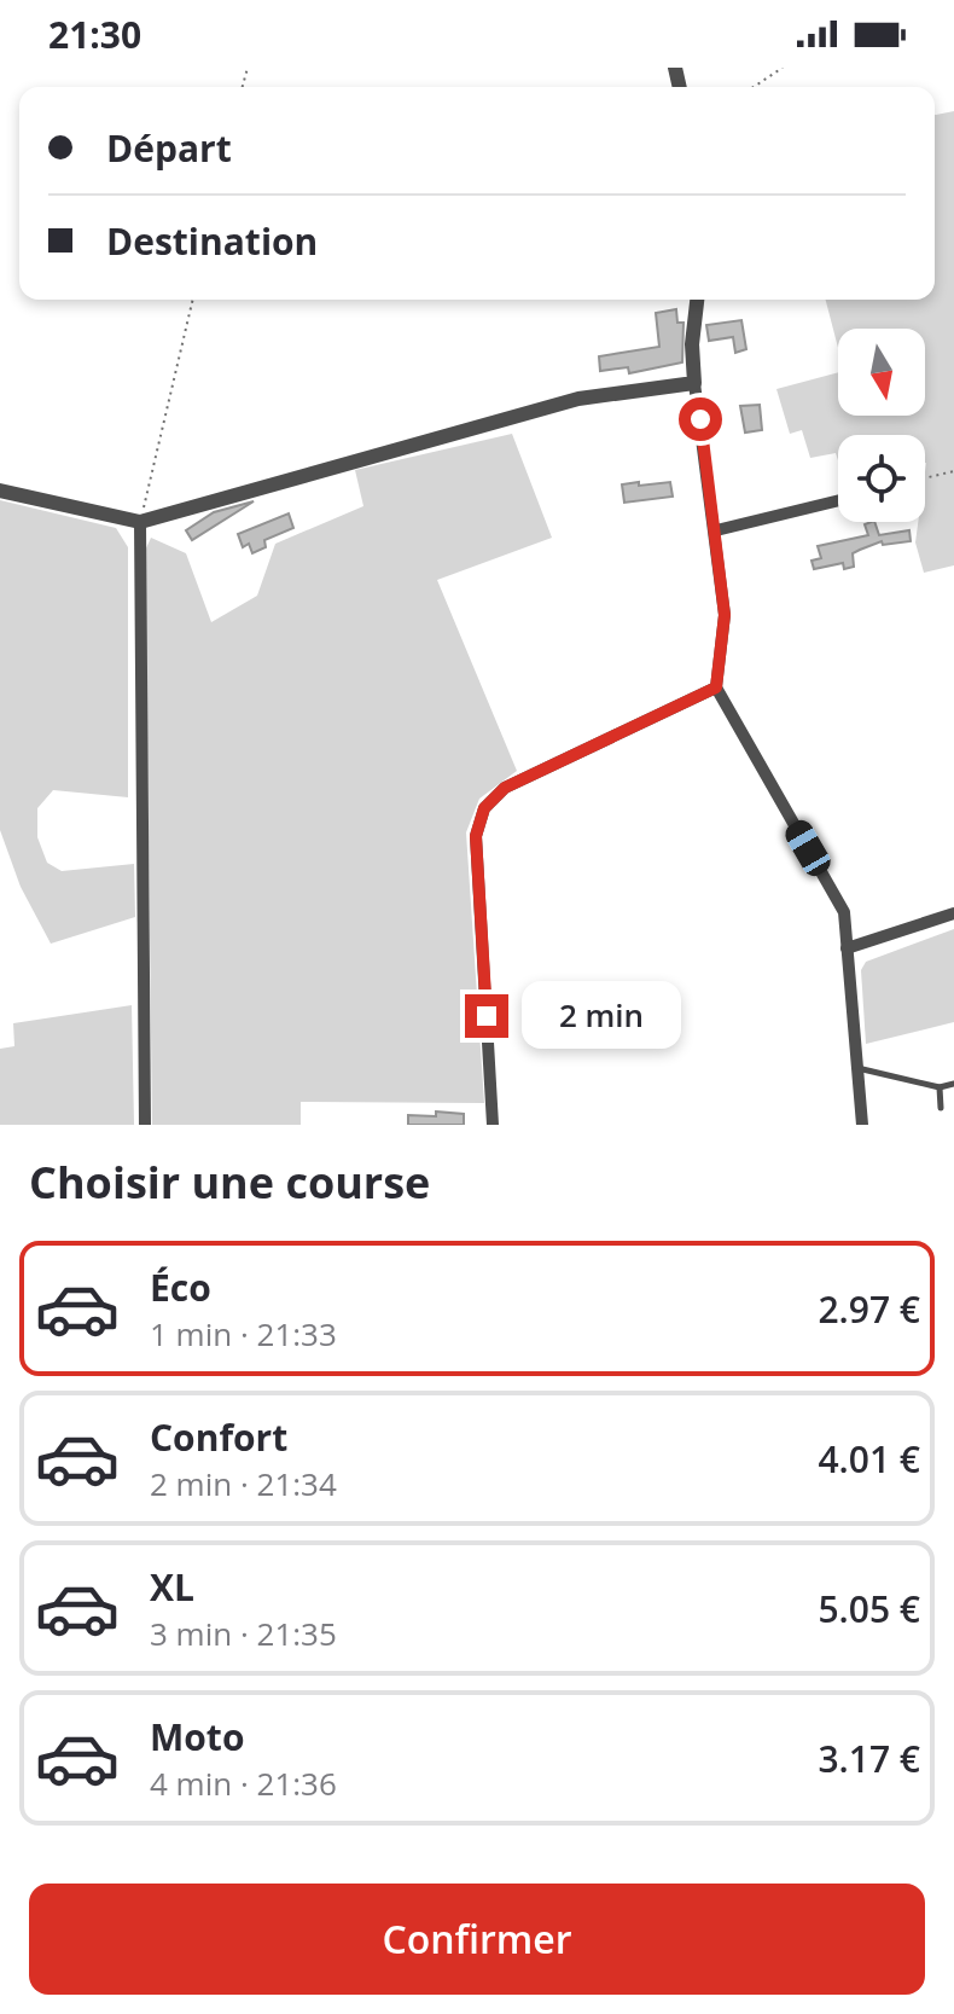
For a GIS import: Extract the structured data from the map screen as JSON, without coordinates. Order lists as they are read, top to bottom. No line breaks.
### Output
{"north":"bottom","page":{"status":"21:30","banner":["Départ","Destination"],"bubble":"2 min","heading":"Choisir une course","list":[{"name":"Éco","note":"1 min · 21:33","value":"2.97 €"},{"name":"Confort","note":"2 min · 21:34","value":"4.01 €"},{"name":"XL","note":"3 min · 21:35","value":"5.05 €"},{"name":"Moto","note":"4 min · 21:36","value":"3.17 €"}],"buttons":"Confirmer"}}
